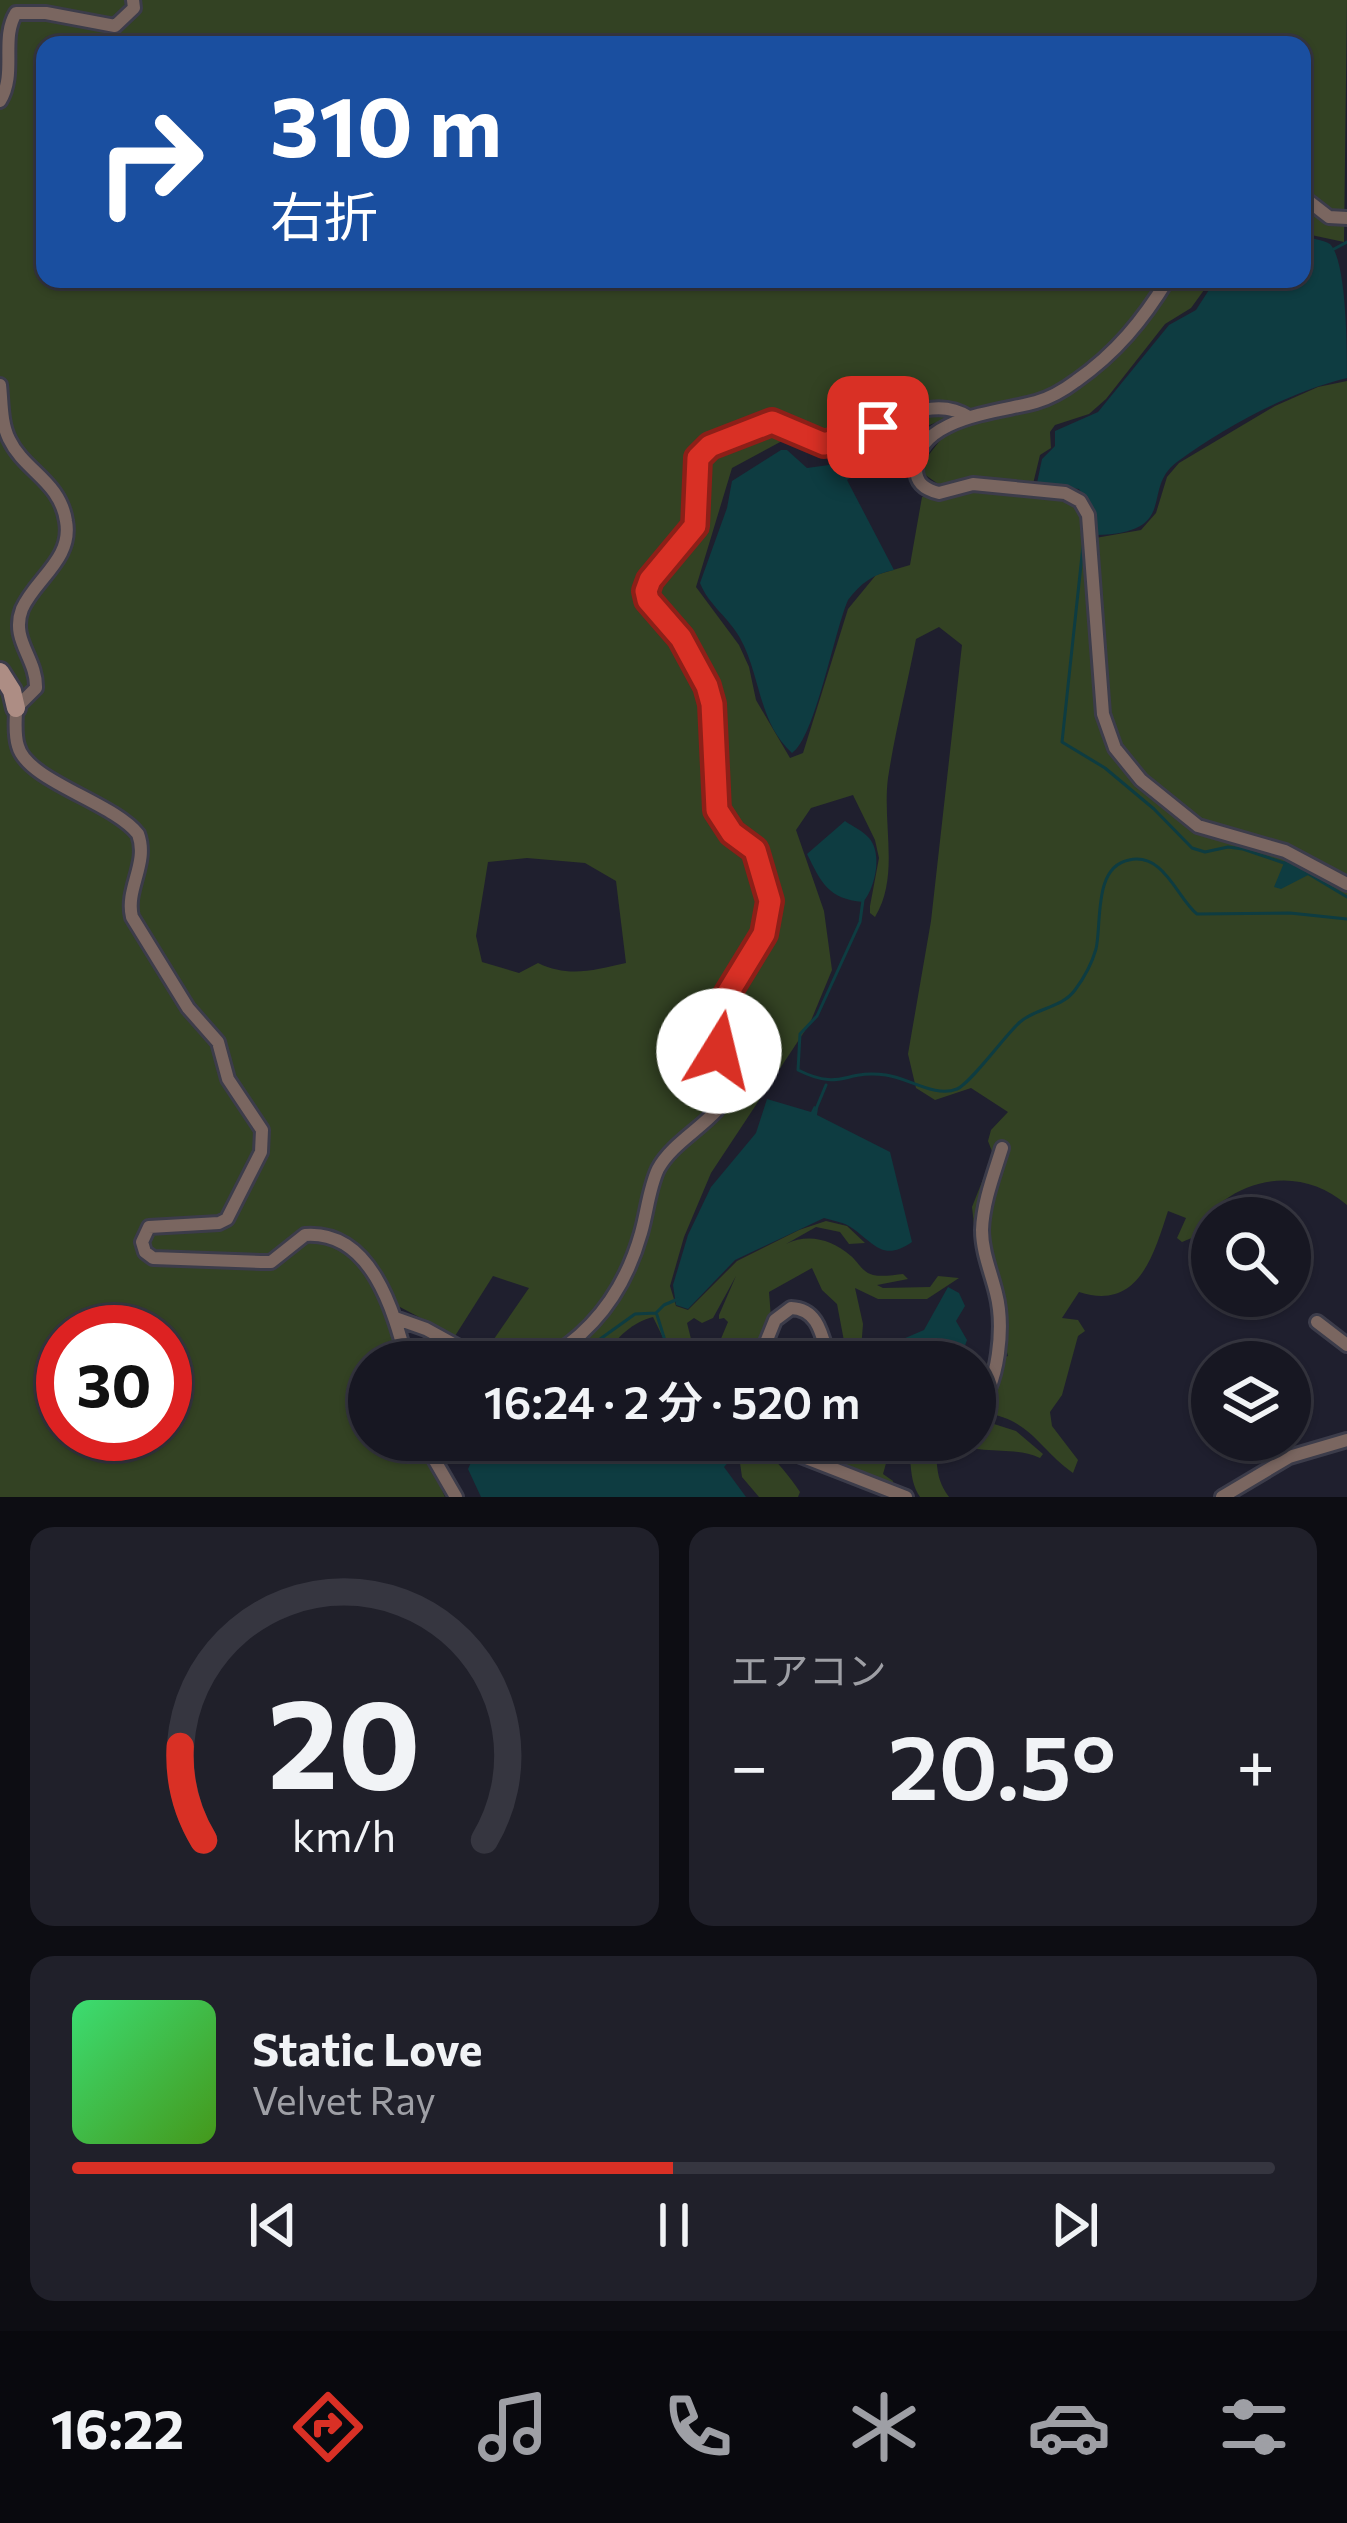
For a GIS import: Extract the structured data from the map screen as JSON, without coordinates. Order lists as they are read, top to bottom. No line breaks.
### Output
{"page":{"turn":["310 m","右折"],"limit":"30","trip":"16:24 · 2 分 · 520 m","tile":"エアコン","heat":["−","20.5°","+"],"song":["Static Love","Velvet Ray"],"tabs":"16:22","gauge":["20","km/h"]}}
